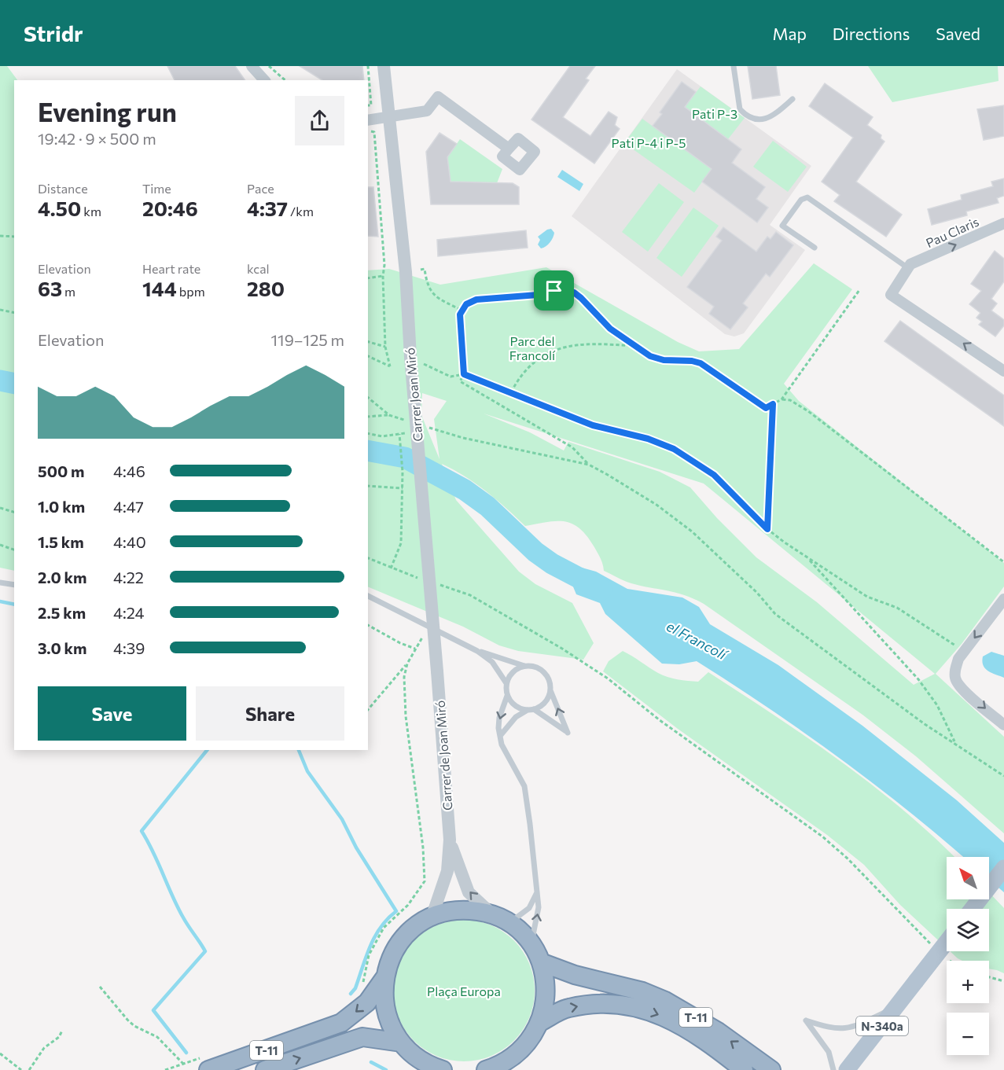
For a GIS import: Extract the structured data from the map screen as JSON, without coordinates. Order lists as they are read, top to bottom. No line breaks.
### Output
{"streets":{"highway":["T-11"],"main road":["N-340a"],"street":["Pau Claris","Carrer Joan Miró","Carrer de Joan Miró"]},"crossings":[["Carrer Joan Miró","Carrer de Joan Miró"],["Carrer de Joan Miró","T-11"]],"one_way":["Pau Claris"],"water":["el Francolí"],"parks":["Pati P-3","Pati P-4 i P-5","Parc del Francolí","Plaça Europa"],"north":"top left","page":{"header":"Stridr","nav":["Map","Directions","Saved"],"heading":["Evening run","19:42 · 9 × 500 m"],"stats":[["Distance","4.50 km"],["Time","20:46"],["Pace","4:37 /km"],["Elevation","63 m"],["Heart rate","144 bpm"],["kcal","280"]],"chart":["Elevation","119–125 m"],"list":[{"name":"500 m","note":"4:46"},{"name":"1.0 km","note":"4:47"},{"name":"1.5 km","note":"4:40"},{"name":"2.0 km","note":"4:22"},{"name":"2.5 km","note":"4:24"},{"name":"3.0 km","note":"4:39"}],"buttons":["Save","Share"],"map_buttons":["+","−"]}}
